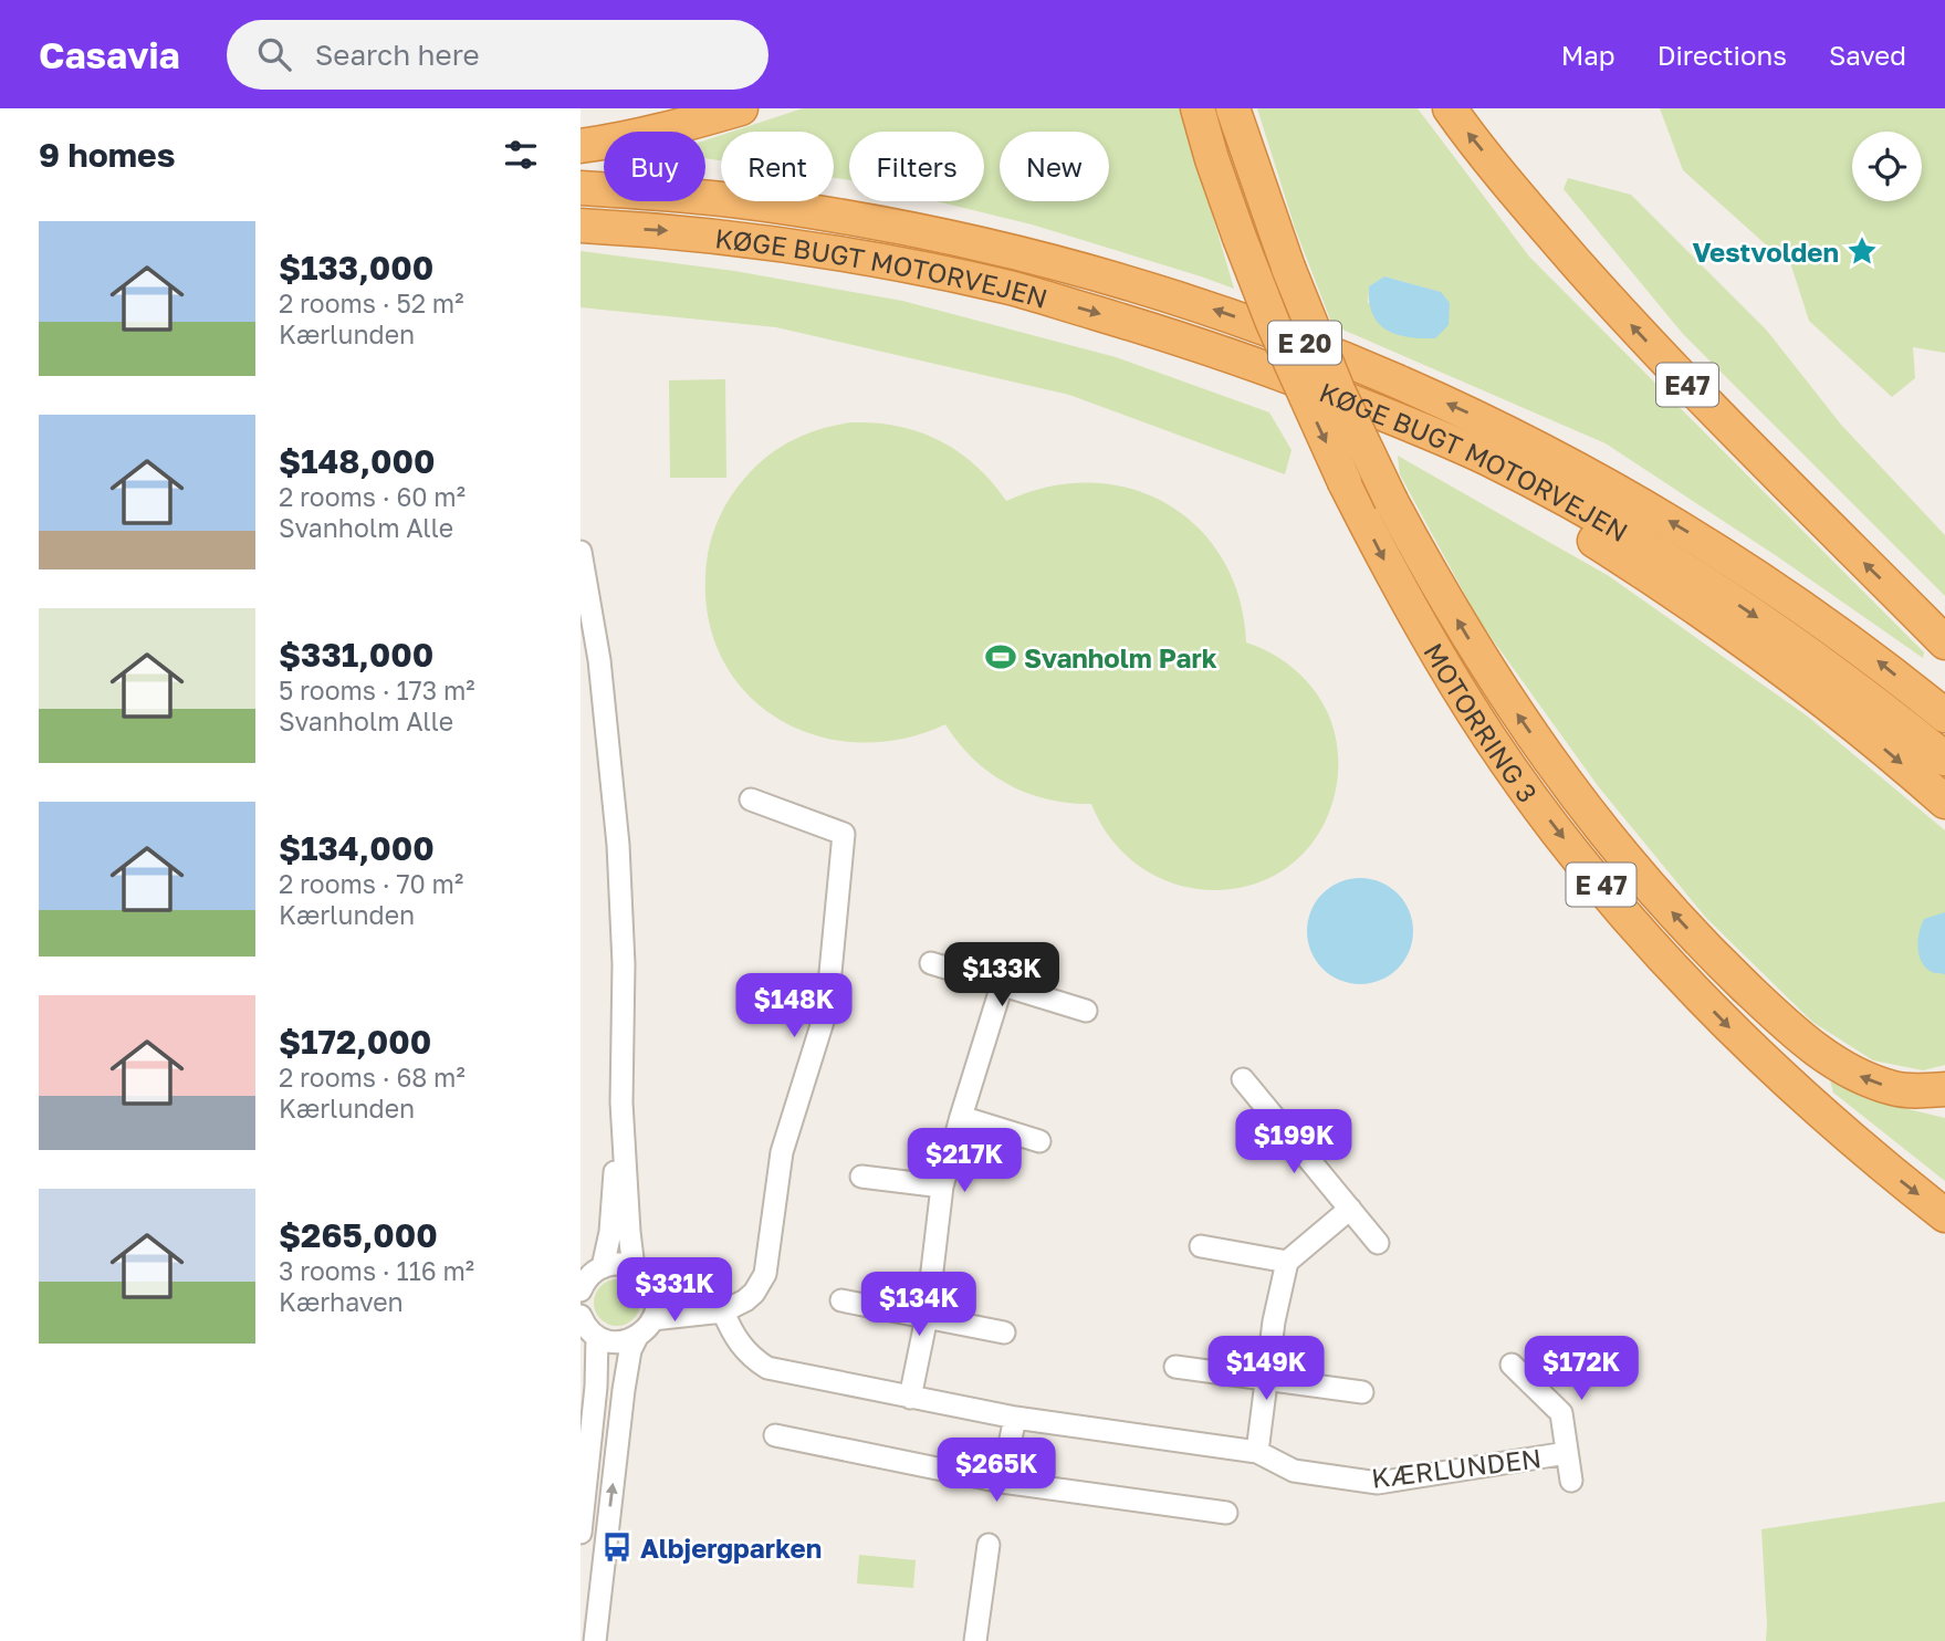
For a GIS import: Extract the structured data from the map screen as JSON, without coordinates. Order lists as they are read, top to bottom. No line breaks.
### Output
{"streets":{"highway":["KØGE BUGT MOTORVEJEN","E 20","E47","MOTORRING 3","E 47"],"street":["KÆRLUNDEN"]},"places":{"place":["Vestvolden"],"sports":["Svanholm Park"],"bus stop":["Albjergparken"]},"page":{"header":"Casavia","search":"Search here","nav":["Map","Directions","Saved"],"heading":"9 homes","chip":["Buy","Rent","Filters","New"],"list":[{"name":"$133,000","note":"2 rooms · 52 m² · Kærlunden"},{"name":"$148,000","note":"2 rooms · 60 m² · Svanholm Alle"},{"name":"$331,000","note":"5 rooms · 173 m² · Svanholm Alle"},{"name":"$134,000","note":"2 rooms · 70 m² · Kærlunden"},{"name":"$172,000","note":"2 rooms · 68 m² · Kærlunden"},{"name":"$265,000","note":"3 rooms · 116 m² · Kærhaven"}],"price":["$133K","$148K","$199K","$217K","$331K","$134K","$149K","$172K","$265K"]}}
